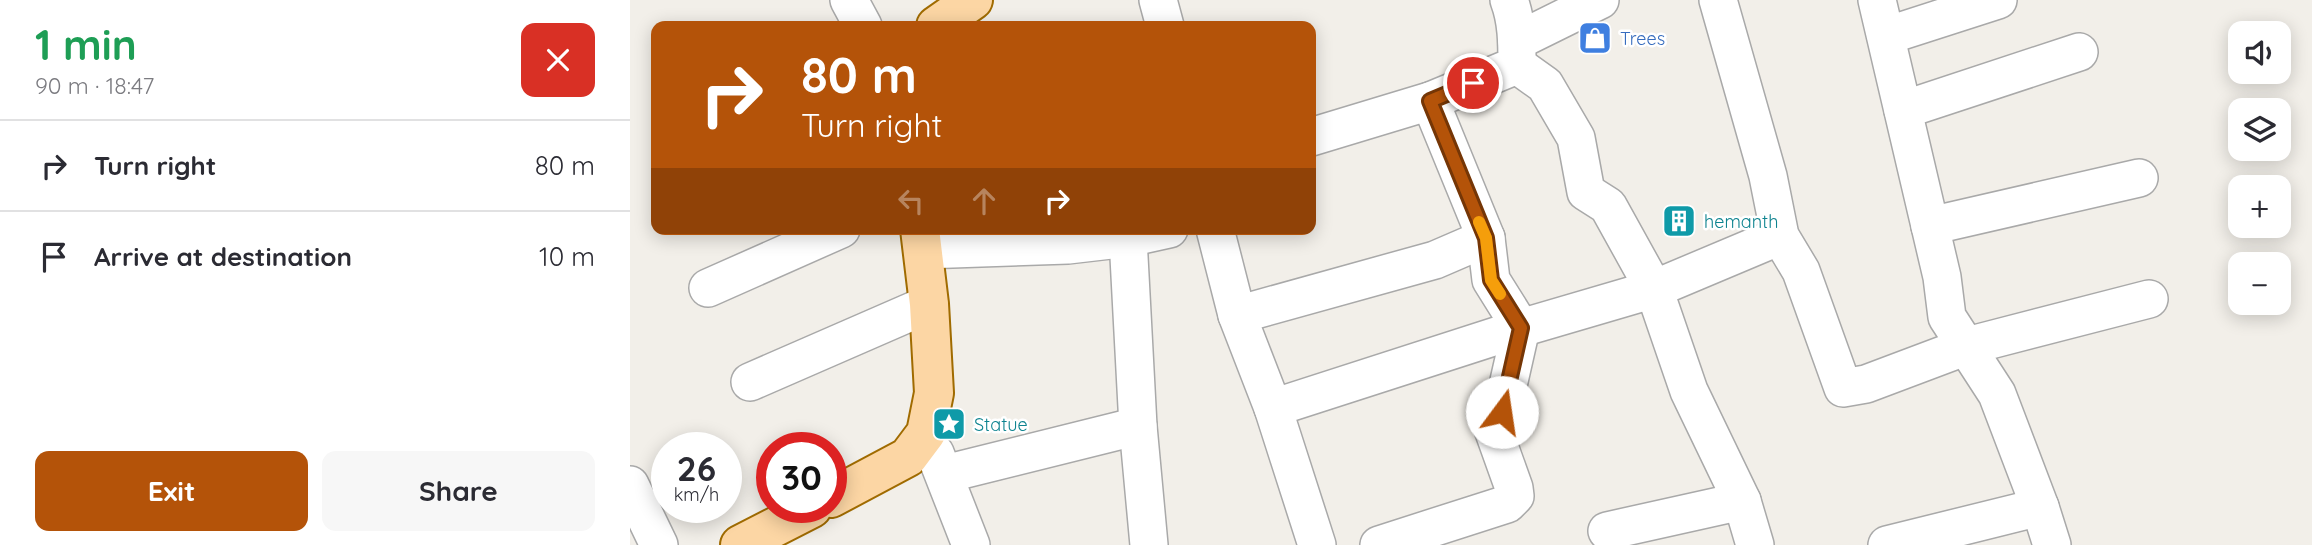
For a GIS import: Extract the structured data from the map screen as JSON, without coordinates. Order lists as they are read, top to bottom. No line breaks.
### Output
{"places":{"shop":["Trees"],"building":["hemanth"],"place":["Statue"]},"page":{"heading":["1 min","90 m · 18:47"],"map_buttons":["+","−"],"turn":["80 m","Turn right"],"list":[{"name":"Turn right","value":"80 m"},{"name":"Arrive at destination","value":"10 m"}],"speed":"26 km/h","limit":"30","buttons":["Exit","Share"]}}
